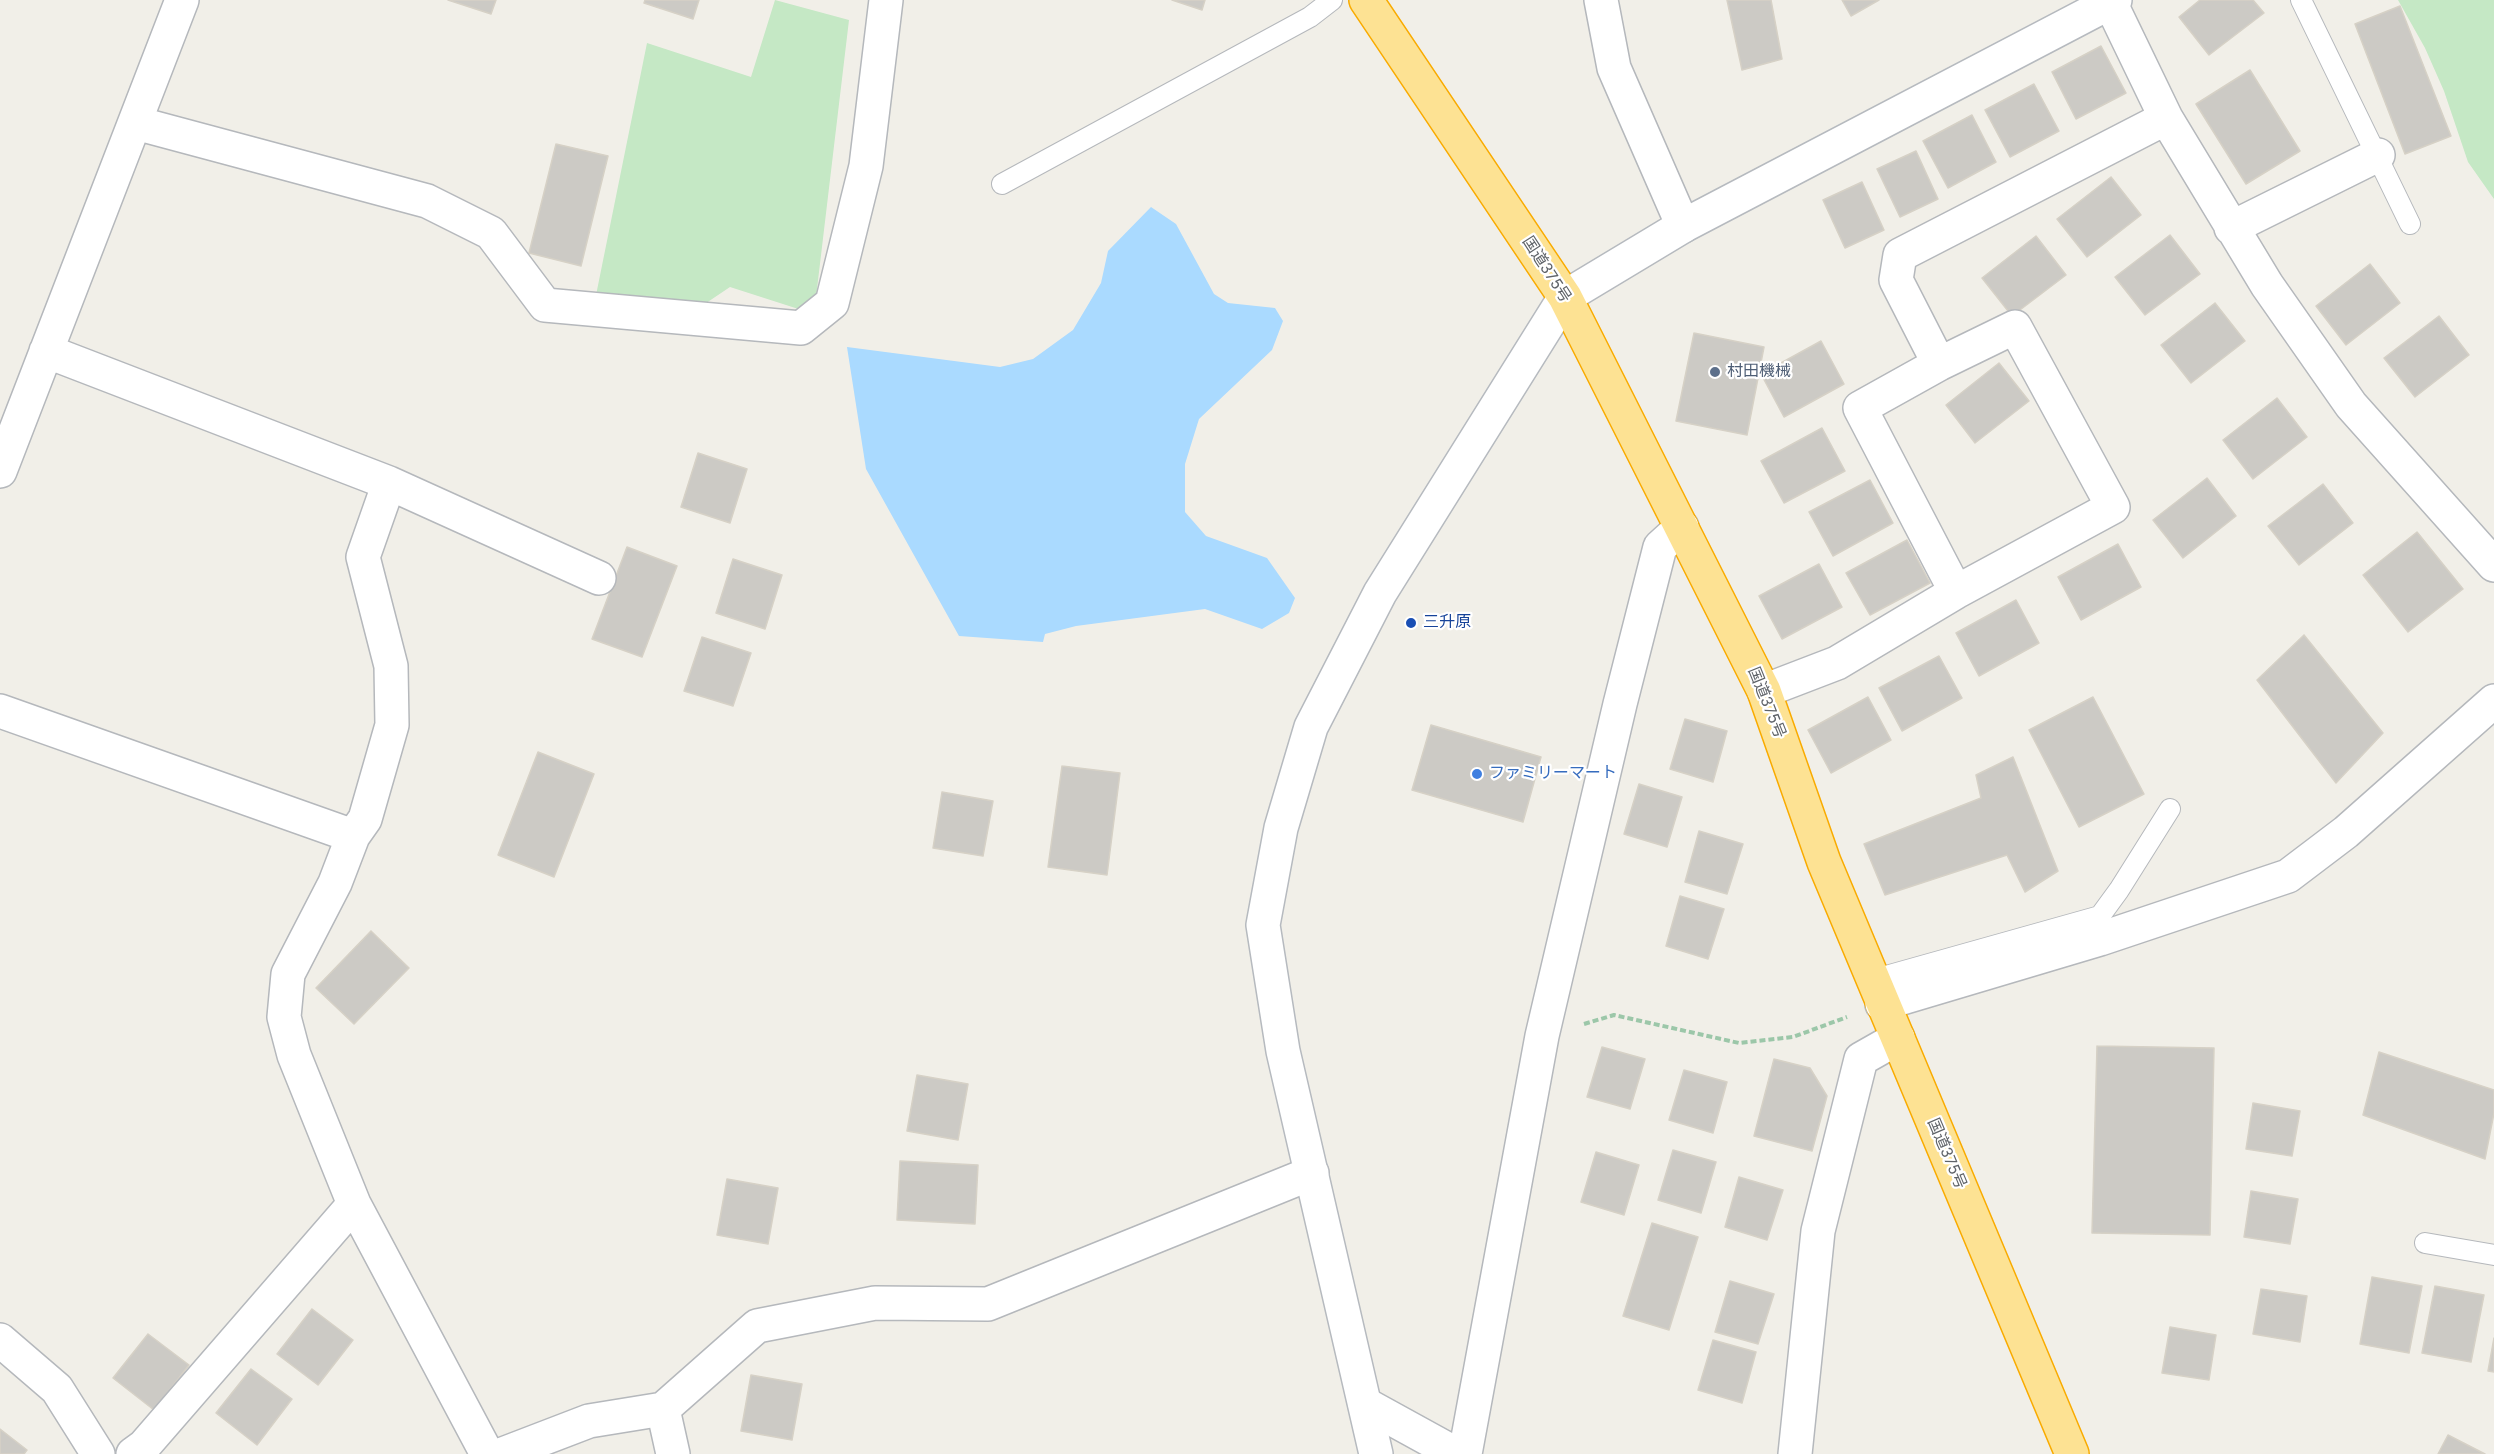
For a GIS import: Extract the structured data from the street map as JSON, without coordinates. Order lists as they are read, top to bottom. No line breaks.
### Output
{"streets":{"highway":["国道375号"]},"places":["村田機械","三升原","ファミリーマート"]}
